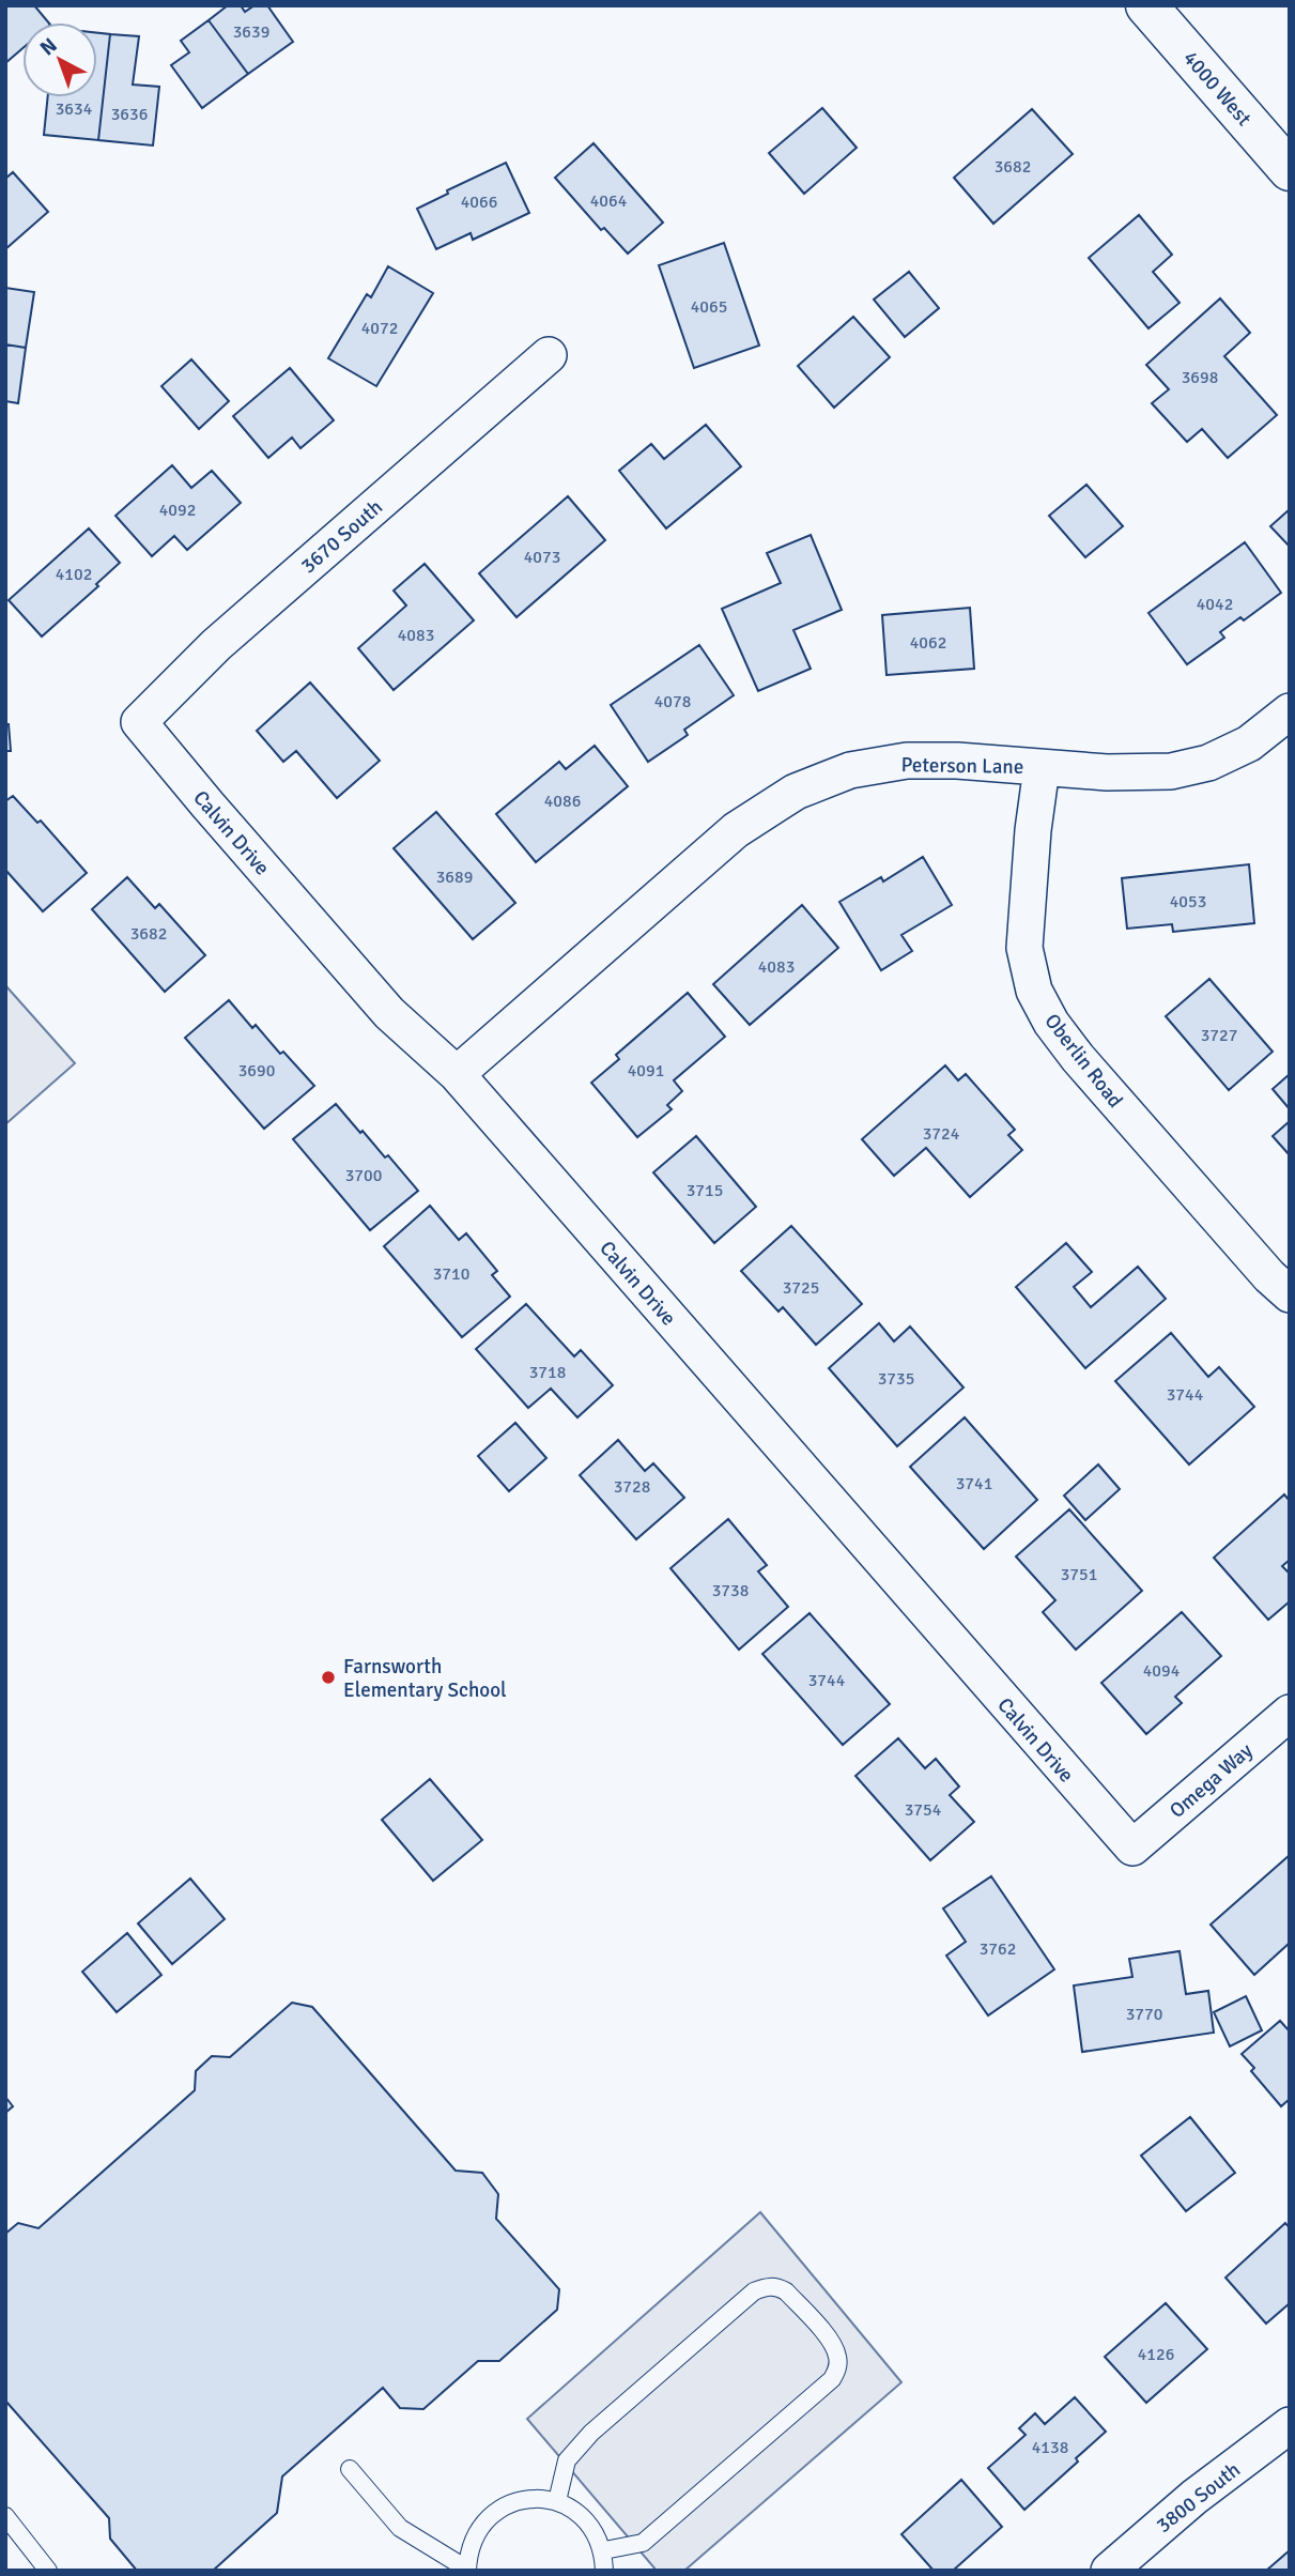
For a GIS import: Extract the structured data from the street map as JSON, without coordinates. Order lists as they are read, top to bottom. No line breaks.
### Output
{"streets":{"street":["4000 West","3670 South","Peterson Lane","Calvin Drive","Oberlin Road","Omega Way","3800 South"]},"crossings":[["3670 South","Calvin Drive"],["Peterson Lane","Calvin Drive"],["Peterson Lane","Oberlin Road"],["Calvin Drive","Omega Way"]],"places":["Farnsworth Elementary School"],"house_numbers":["3639","3634","3636","3682","4064","4066","4065","4072","3698","4092","4073","4102","4042","4083","4062","4078","4086","3689","4053","3682","4083","3727","3690","4091","3724","3700","3715","3710","3725","3718","3735","3744","3741","3728","3751","3738","4094","3744","3754","3762","3770","4126","4138"],"north":"top left"}
